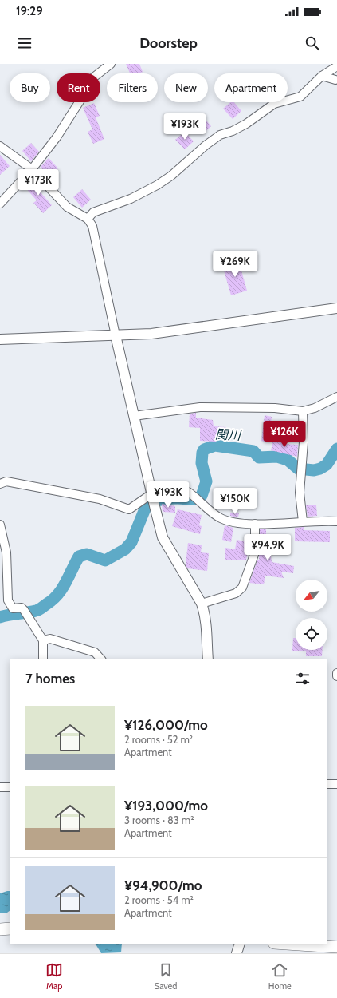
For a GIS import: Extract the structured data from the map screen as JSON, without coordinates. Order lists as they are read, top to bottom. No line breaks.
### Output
{"water":["関川"],"north":"bottom left","page":{"status":"19:29","header":"Doorstep","chip":["Buy","Rent","Filters","New","Apartment"],"price":["¥193K","¥173K","¥269K","¥126K","¥193K","¥150K","¥94.9K"],"heading":"7 homes","list":[{"name":"¥126,000/mo","note":"2 rooms · 52 m² · Apartment"},{"name":"¥193,000/mo","note":"3 rooms · 83 m² · Apartment"},{"name":"¥94,900/mo","note":"2 rooms · 54 m² · Apartment"}],"tabs":["Map","Saved","Home"]}}
